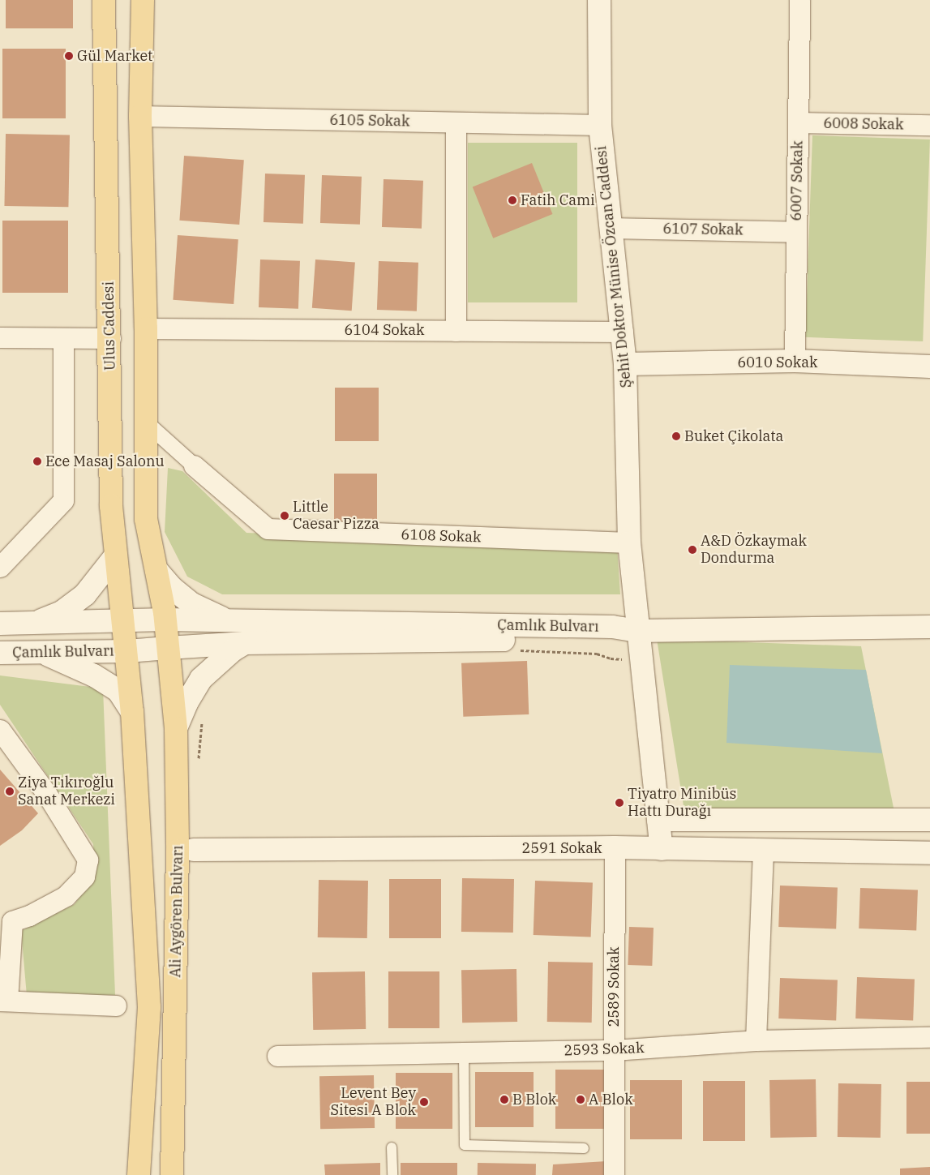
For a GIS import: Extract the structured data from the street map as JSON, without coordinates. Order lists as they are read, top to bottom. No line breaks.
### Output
{"streets":{"main road":["Ulus Caddesi","Ali Aygören Bulvarı"],"street":["6105 Sokak","6008 Sokak","6007 Sokak","6107 Sokak","Şehit Doktor Münise Özcan Caddesi","6104 Sokak","6010 Sokak","6108 Sokak","Çamlık Bulvarı","2591 Sokak","2589 Sokak","2593 Sokak"]},"crossings":[["6105 Sokak","Şehit Doktor Münise Özcan Caddesi"],["6008 Sokak","6007 Sokak"],["6007 Sokak","6107 Sokak"],["6007 Sokak","6010 Sokak"],["6107 Sokak","Şehit Doktor Münise Özcan Caddesi"],["Şehit Doktor Münise Özcan Caddesi","6104 Sokak"],["Şehit Doktor Münise Özcan Caddesi","6010 Sokak"],["Şehit Doktor Münise Özcan Caddesi","6108 Sokak"],["Şehit Doktor Münise Özcan Caddesi","Çamlık Bulvarı"],["Şehit Doktor Münise Özcan Caddesi","2591 Sokak"],["Ulus Caddesi","Çamlık Bulvarı"],["Ulus Caddesi","Ali Aygören Bulvarı"],["Çamlık Bulvarı","Ali Aygören Bulvarı"],["2591 Sokak","2589 Sokak"],["2589 Sokak","2593 Sokak"]],"places":["Gül Market","Fatih Cami","Buket Çikolata","Ece Masaj Salonu","Little Caesar Pizza","A&D Özkaymak Dondurma","Ziya Tıkıroğlu Sanat Merkezi","Tiyatro Minibüs Hattı Durağı","B Blok","A Blok","Levent Bey Sitesi A Blok"]}
